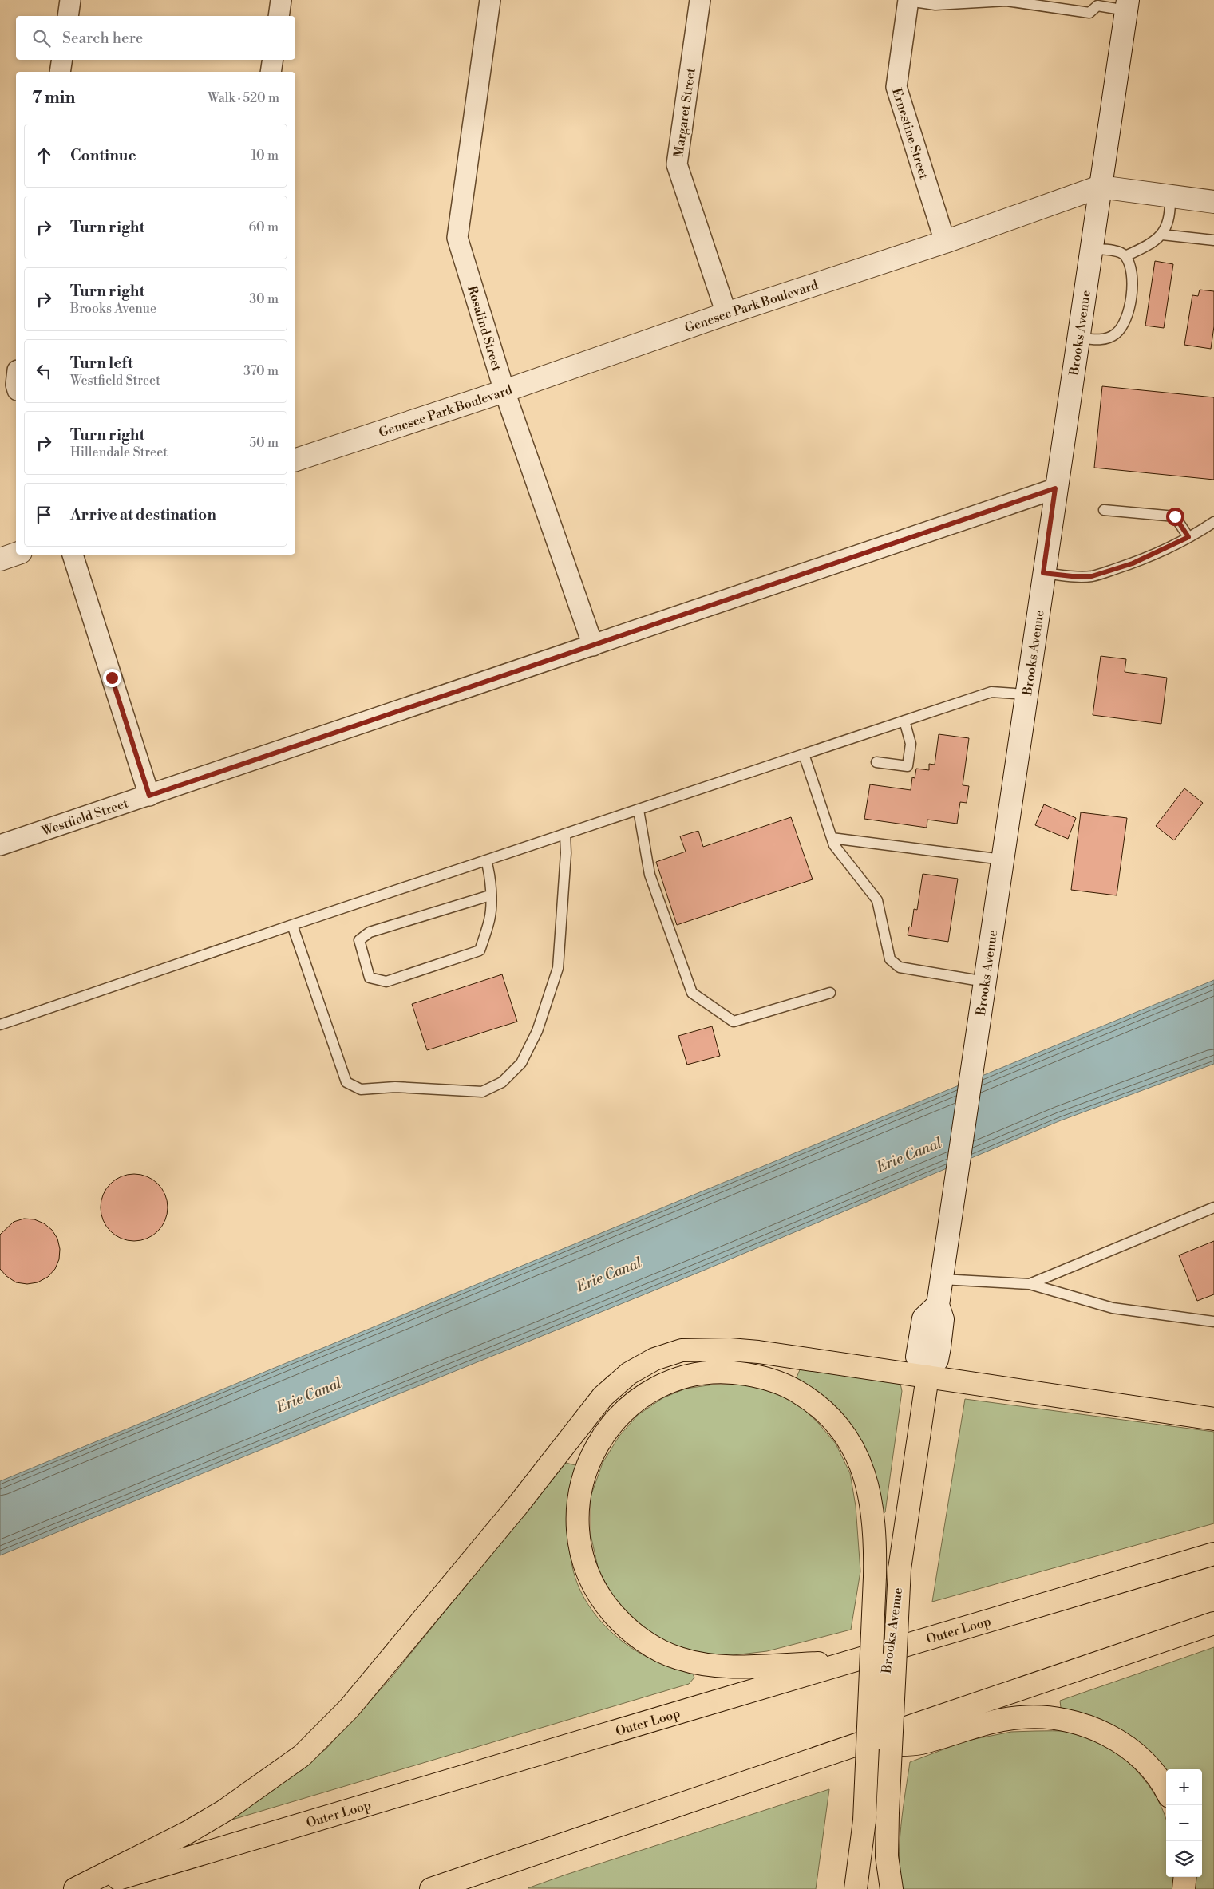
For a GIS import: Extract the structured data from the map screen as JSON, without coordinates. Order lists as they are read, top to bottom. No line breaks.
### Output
{"streets":{"main road":["Genesee Park Boulevard","Brooks Avenue","Outer Loop"],"street":["Margaret Street","Ernestine Street","Rosalind Street","Westfield Street"]},"crossings":[["Margaret Street","Genesee Park Boulevard"],["Ernestine Street","Genesee Park Boulevard"],["Genesee Park Boulevard","Rosalind Street"],["Genesee Park Boulevard","Brooks Avenue"],["Rosalind Street","Westfield Street"],["Brooks Avenue","Westfield Street"]],"water":["Erie Canal"],"page":{"search":"Search here","heading":["7 min","Walk · 520 m"],"list":[["Continue","10 m"],["Turn right","60 m"],["Turn right","Brooks Avenue","30 m"],["Turn left","Westfield Street","370 m"],["Turn right","Hillendale Street","50 m"],"Arrive at destination"],"map_buttons":["+","−"]}}
